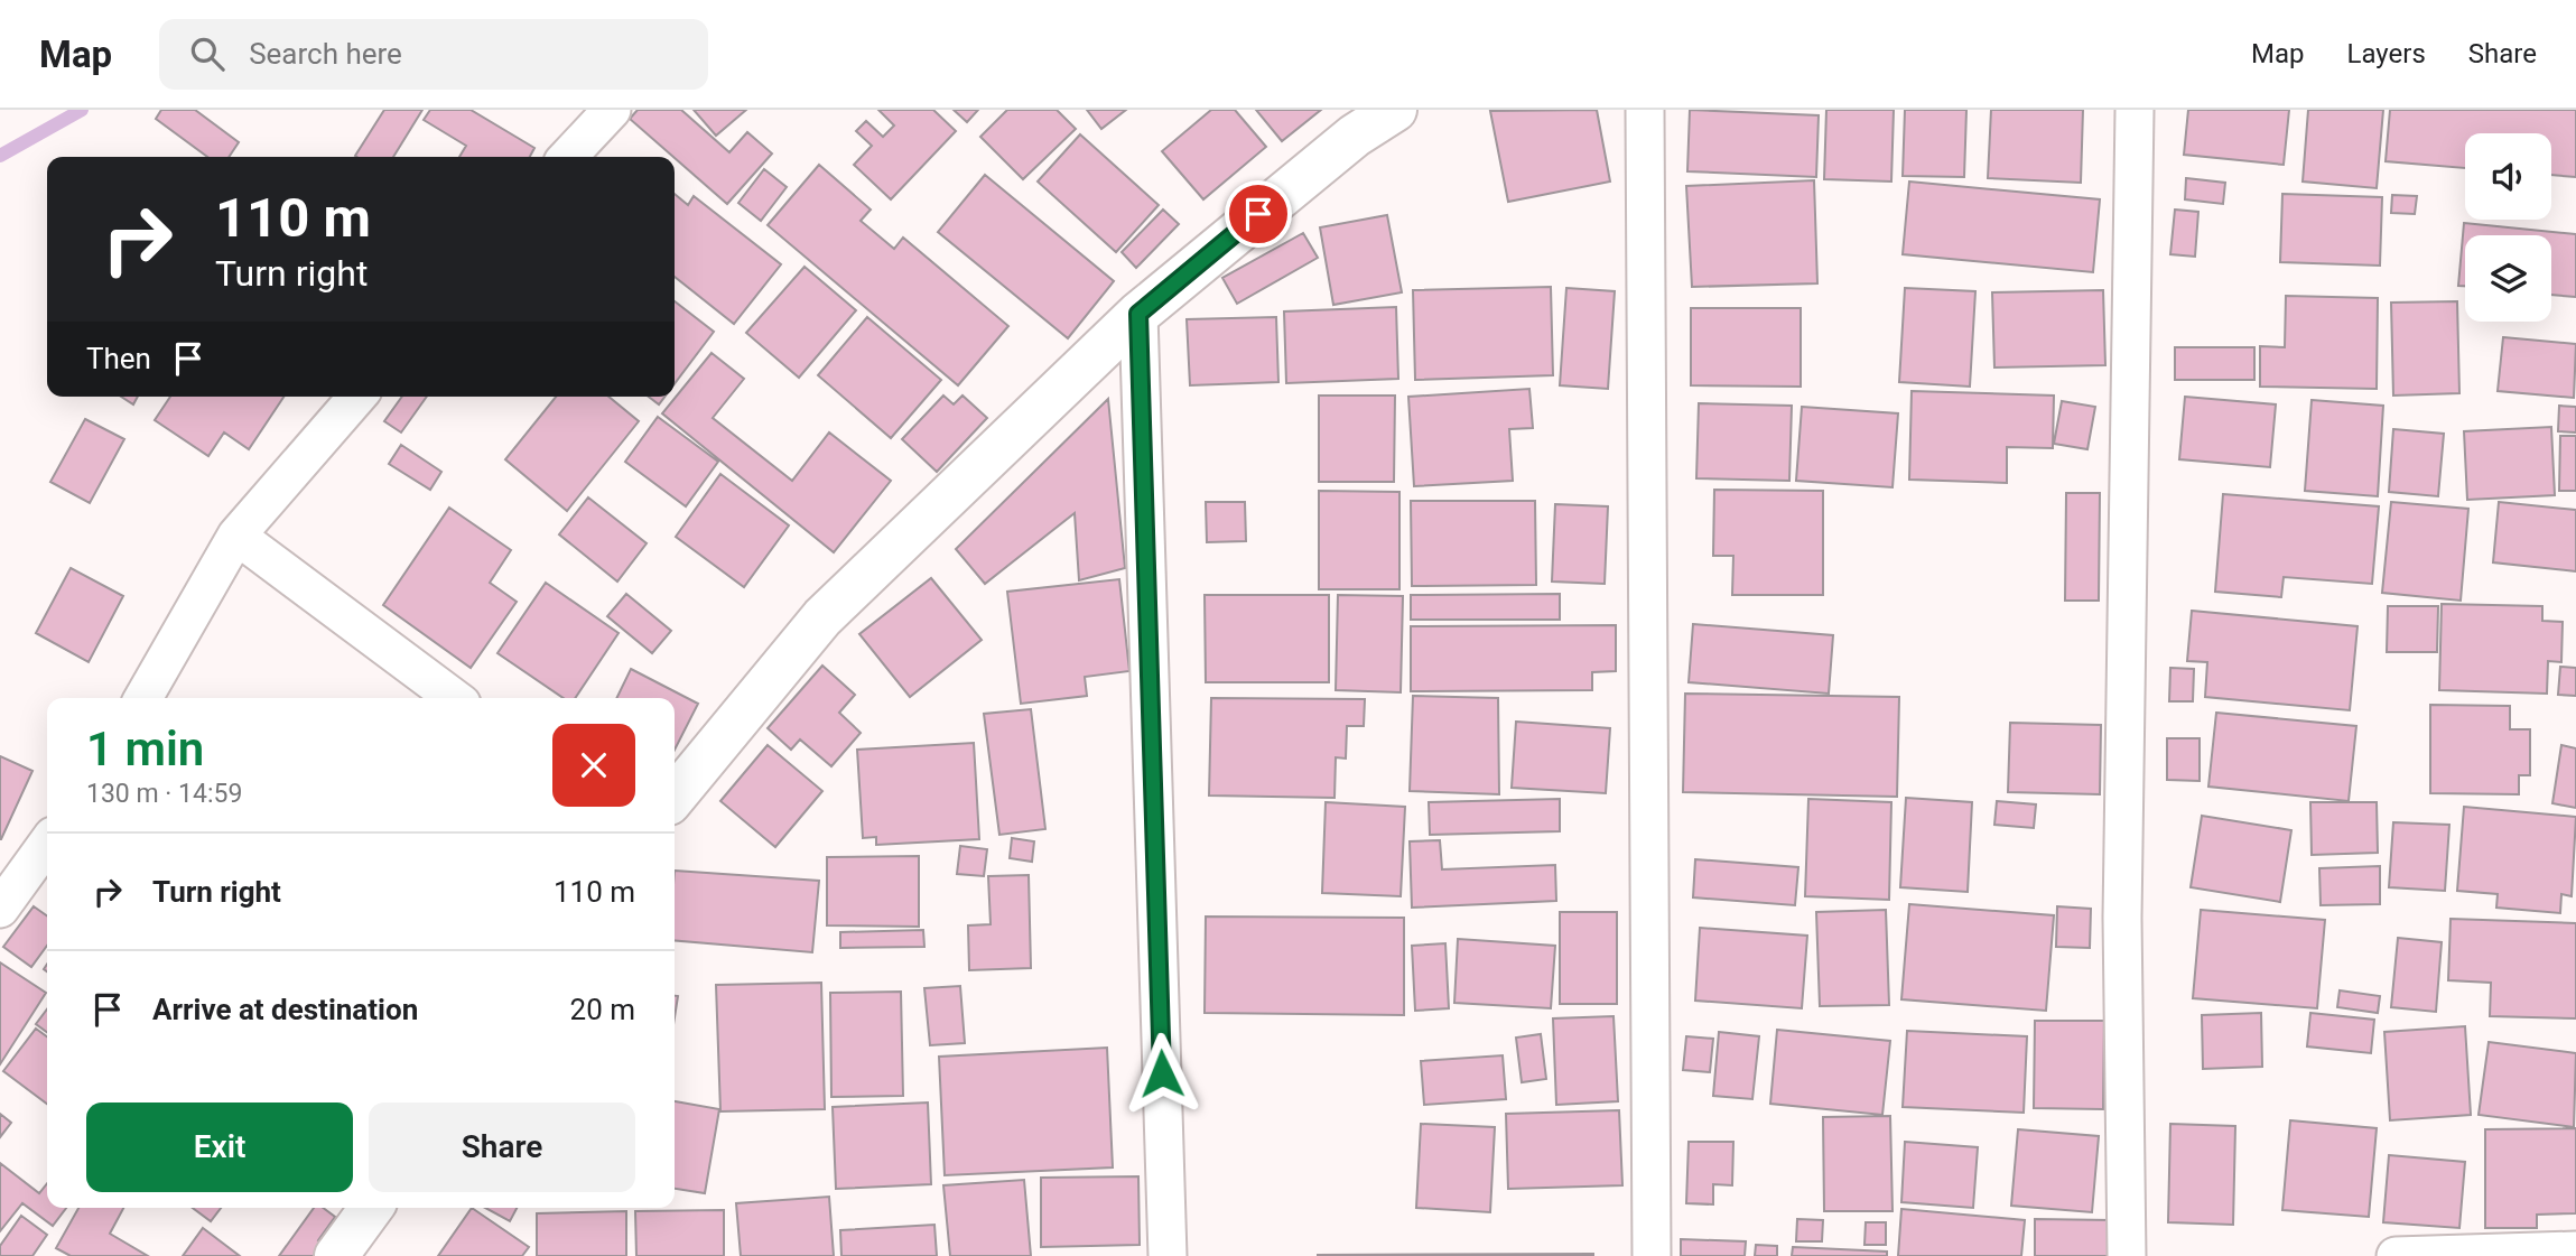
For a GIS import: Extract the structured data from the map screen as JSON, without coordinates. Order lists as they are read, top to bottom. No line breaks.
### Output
{"page":{"header":"Map","search":"Search here","nav":["Map","Layers","Share"],"turn":["110 m","Turn right"],"then":"Then","heading":["1 min","130 m · 14:59"],"list":[{"name":"Turn right","value":"110 m"},{"name":"Arrive at destination","value":"20 m"}],"buttons":["Exit","Share"]}}
